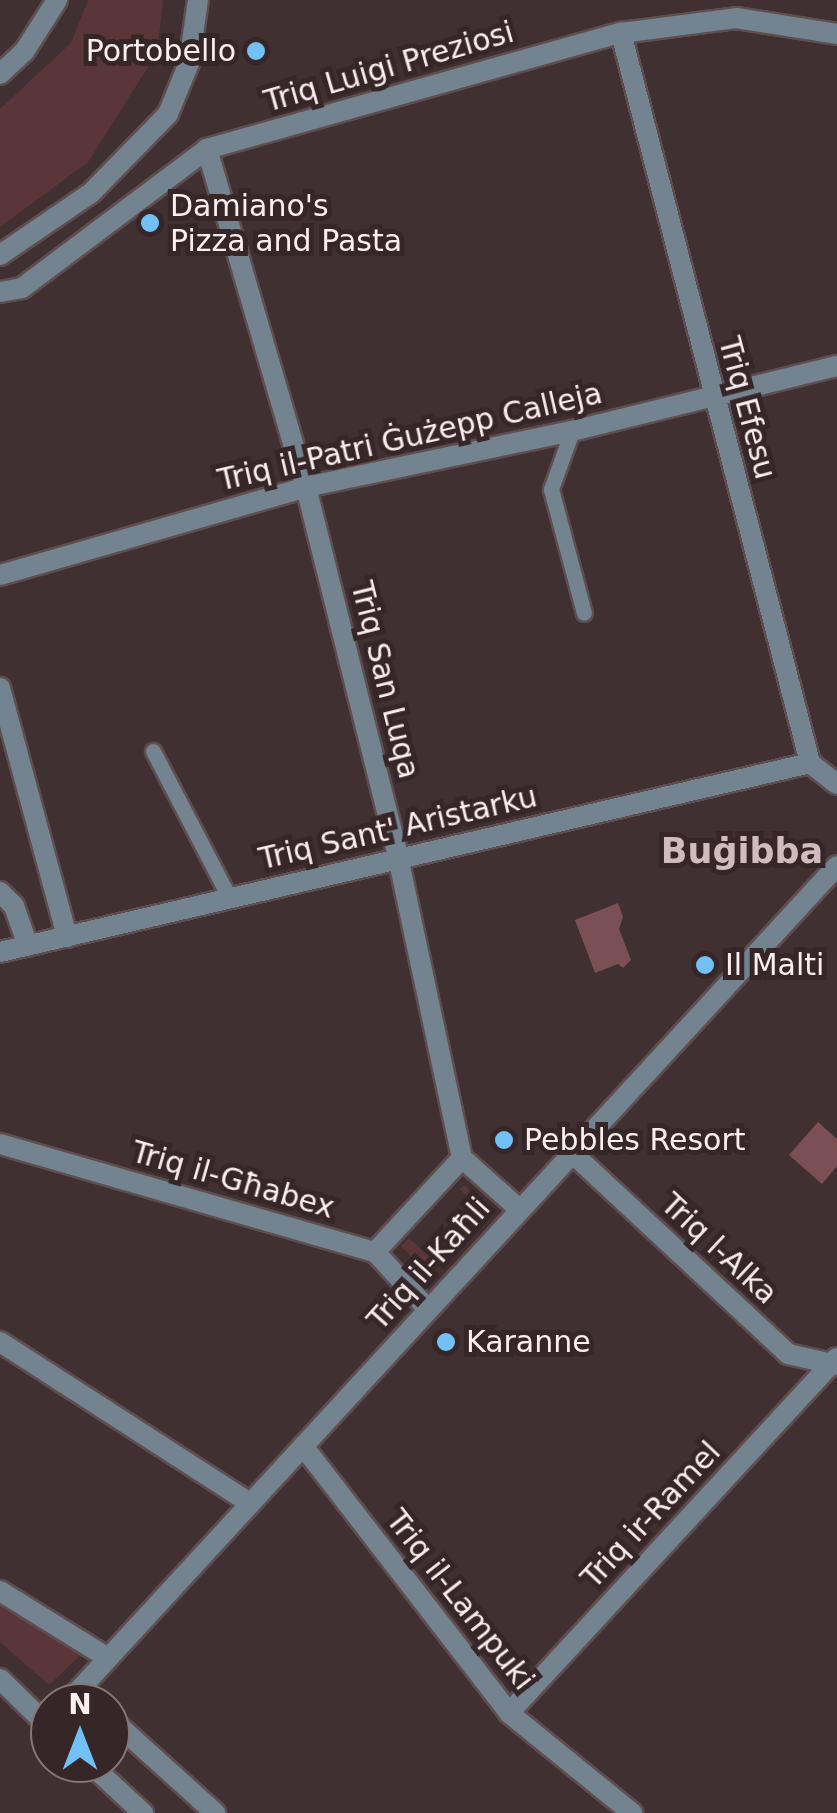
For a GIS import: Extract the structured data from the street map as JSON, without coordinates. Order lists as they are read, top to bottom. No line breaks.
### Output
{"streets":{"street":["Triq Luigi Preziosi","Triq Efesu","Triq il-Patri Ġużepp Calleja","Triq San Luqa","Triq Sant' Aristarku","Triq il-Għabex","Triq l-Alka","Triq il-Kaħli","Triq ir-Ramel","Triq il-Lampuki"]},"crossings":[["Triq Luigi Preziosi","Triq Efesu"],["Triq Luigi Preziosi","Triq San Luqa"],["Triq Efesu","Triq il-Patri Ġużepp Calleja"],["Triq Efesu","Triq Sant' Aristarku"],["Triq il-Patri Ġużepp Calleja","Triq San Luqa"],["Triq San Luqa","Triq Sant' Aristarku"],["Triq San Luqa","Triq il-Kaħli"],["Triq il-Għabex","Triq il-Kaħli"],["Triq l-Alka","Triq il-Kaħli"],["Triq l-Alka","Triq ir-Ramel"],["Triq il-Kaħli","Triq il-Lampuki"],["Triq ir-Ramel","Triq il-Lampuki"]],"districts":["Buġibba"],"places":["Portobello","Damiano's Pizza and Pasta","Il Malti","Pebbles Resort","Karanne"],"north":"top"}
